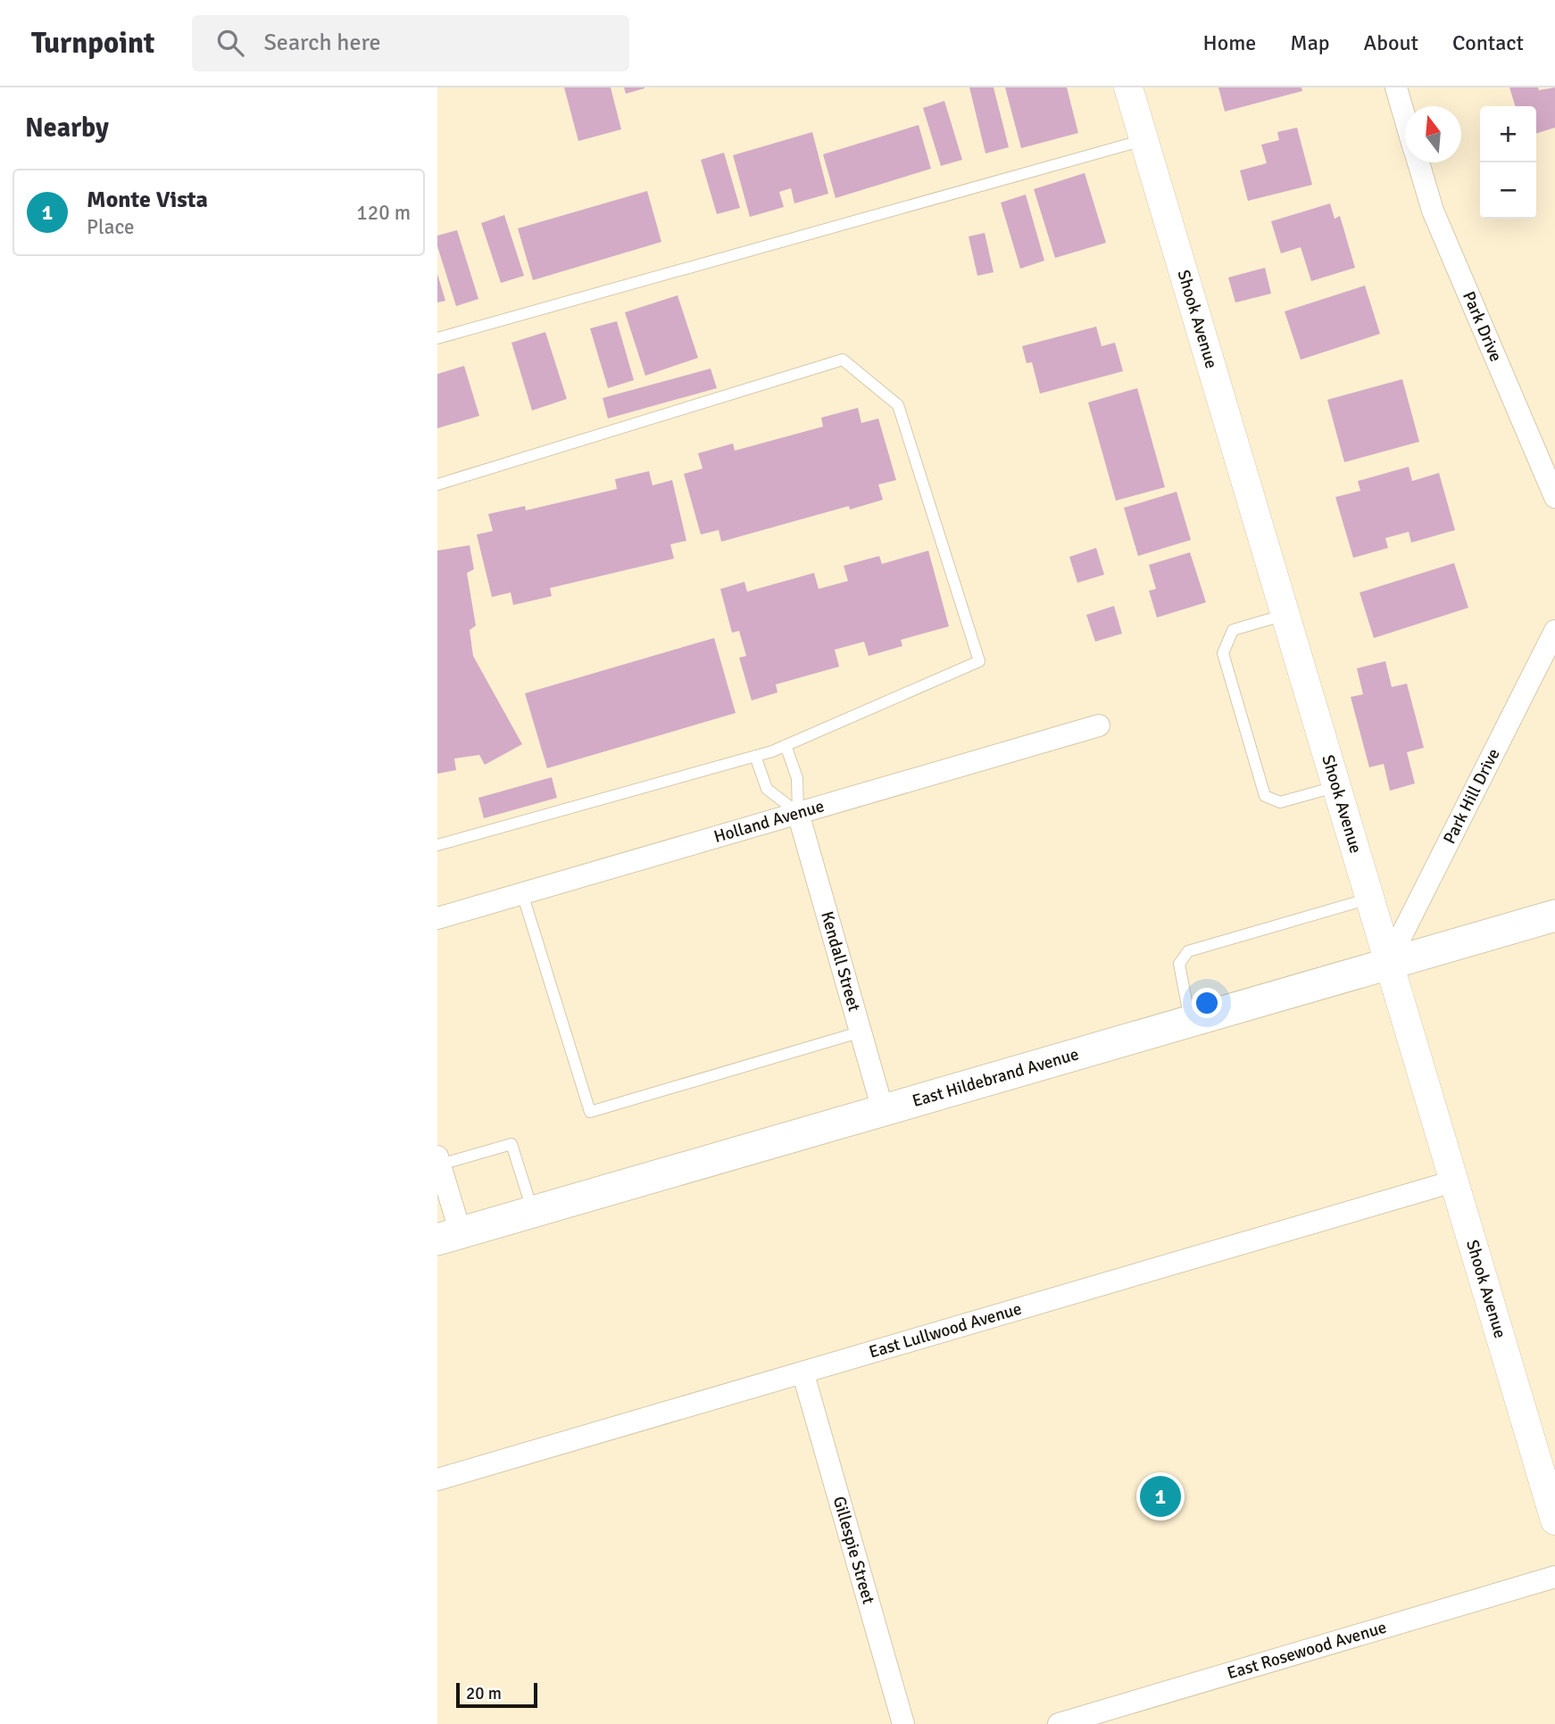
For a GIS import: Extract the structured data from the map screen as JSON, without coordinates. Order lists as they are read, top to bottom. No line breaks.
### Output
{"streets":{"main road":["East Hildebrand Avenue"],"street":["Shook Avenue","Park Drive","Park Hill Drive","Holland Avenue","Kendall Street","East Lullwood Avenue","Gillespie Street","East Rosewood Avenue"]},"crossings":[["Shook Avenue","Park Hill Drive"],["Shook Avenue","East Hildebrand Avenue"],["Shook Avenue","East Lullwood Avenue"],["Park Hill Drive","East Hildebrand Avenue"],["Holland Avenue","Kendall Street"],["Kendall Street","East Hildebrand Avenue"],["East Lullwood Avenue","Gillespie Street"]],"scale_bar":"20 m","north":"top","page":{"header":"Turnpoint","search":"Search here","nav":["Home","Map","About","Contact"],"heading":"Nearby","map_buttons":["+","−"],"list":[{"mark":"1","name":"Monte Vista","note":"Place","value":"120 m"}],"pins":"1","scale":"20 m"}}
